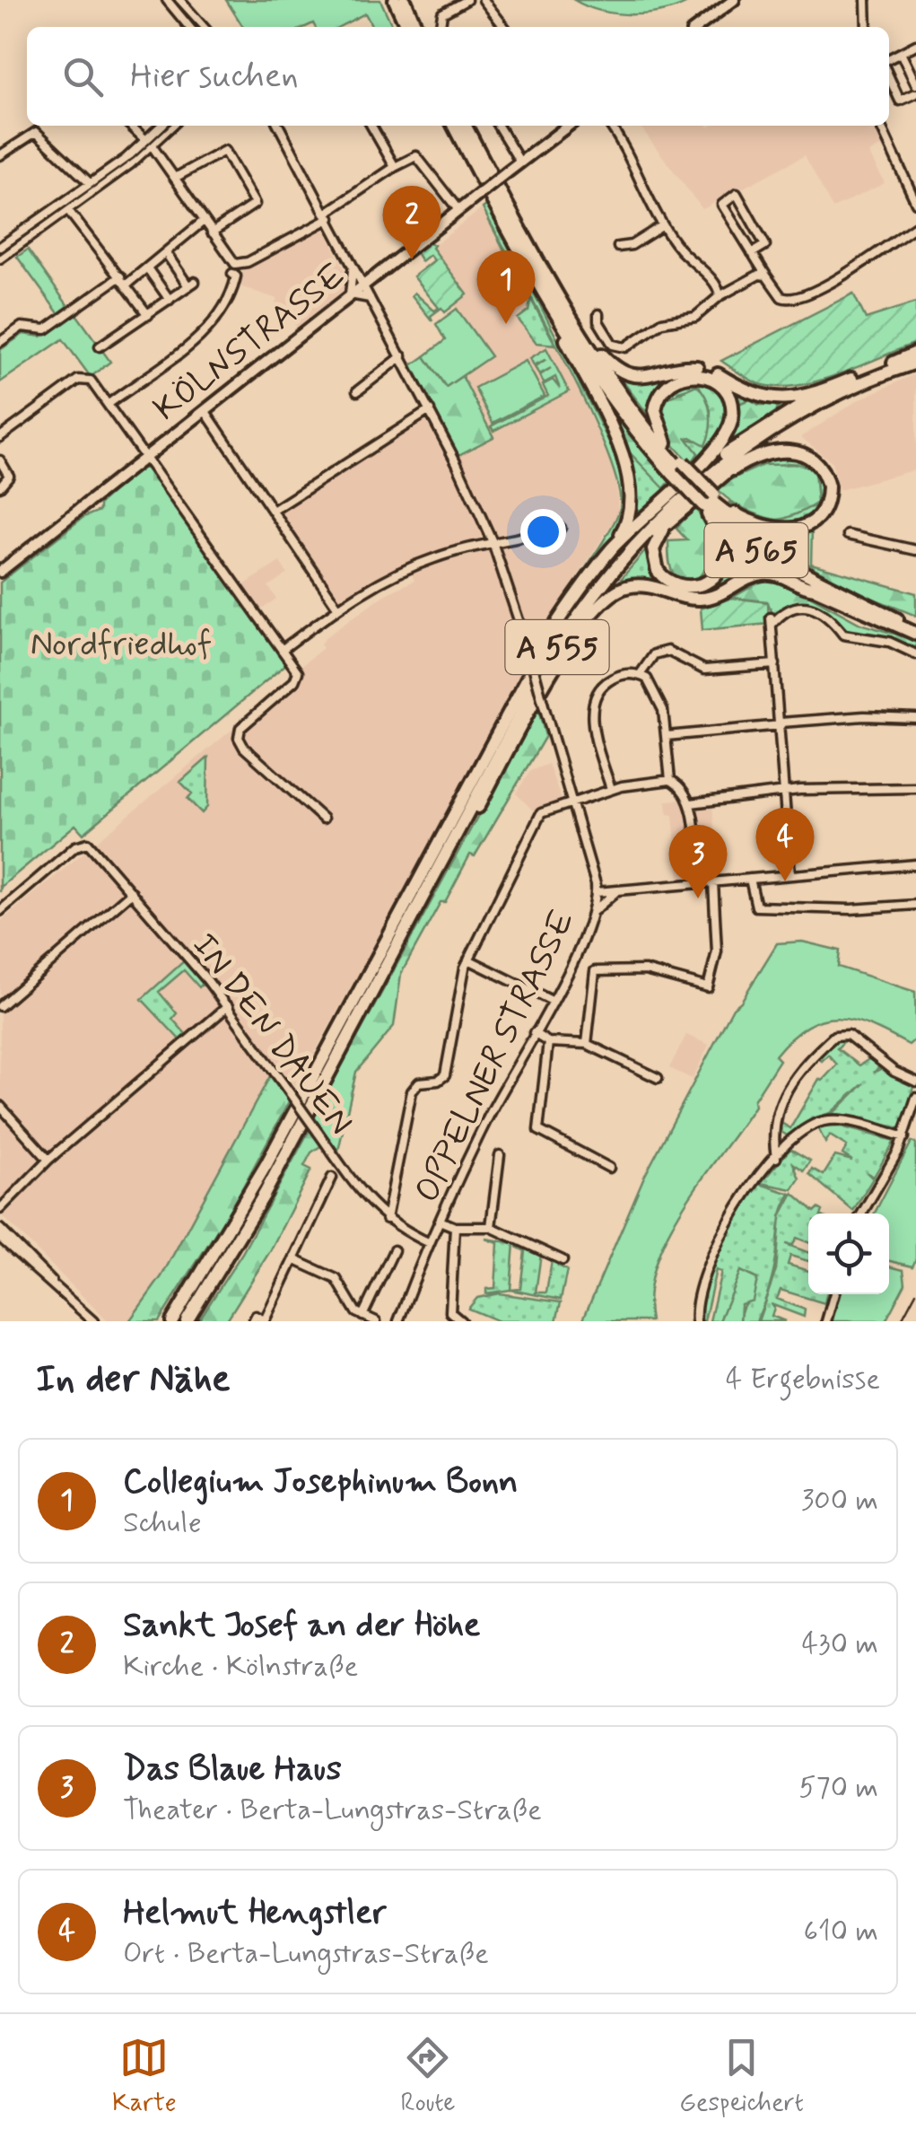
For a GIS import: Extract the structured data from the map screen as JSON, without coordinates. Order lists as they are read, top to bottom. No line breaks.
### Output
{"streets":{"highway":["A 565","A 555"],"main road":["KÖLNSTRASSE"],"street":["IN DEN DAUEN","OPPELNER STRASSE"]},"crossings":[["KÖLNSTRASSE","OPPELNER STRASSE"],["IN DEN DAUEN","OPPELNER STRASSE"]],"parks":["Nordfriedhof"],"page":{"search":"Hier suchen","pins":["2","1","4","3"],"heading":["In der Nähe","4 Ergebnisse"],"list":[{"mark":"1","name":"Collegium Josephinum Bonn","note":"Schule","value":"300 m"},{"mark":"2","name":"Sankt Josef an der Höhe","note":"Kirche · Kölnstraße","value":"430 m"},{"mark":"3","name":"Das Blaue Haus","note":"Theater · Berta-Lungstras-Straße","value":"570 m"},{"mark":"4","name":"Helmut Hengstler","note":"Ort · Berta-Lungstras-Straße","value":"610 m"}],"nav":["Karte","Route","Gespeichert"]}}
